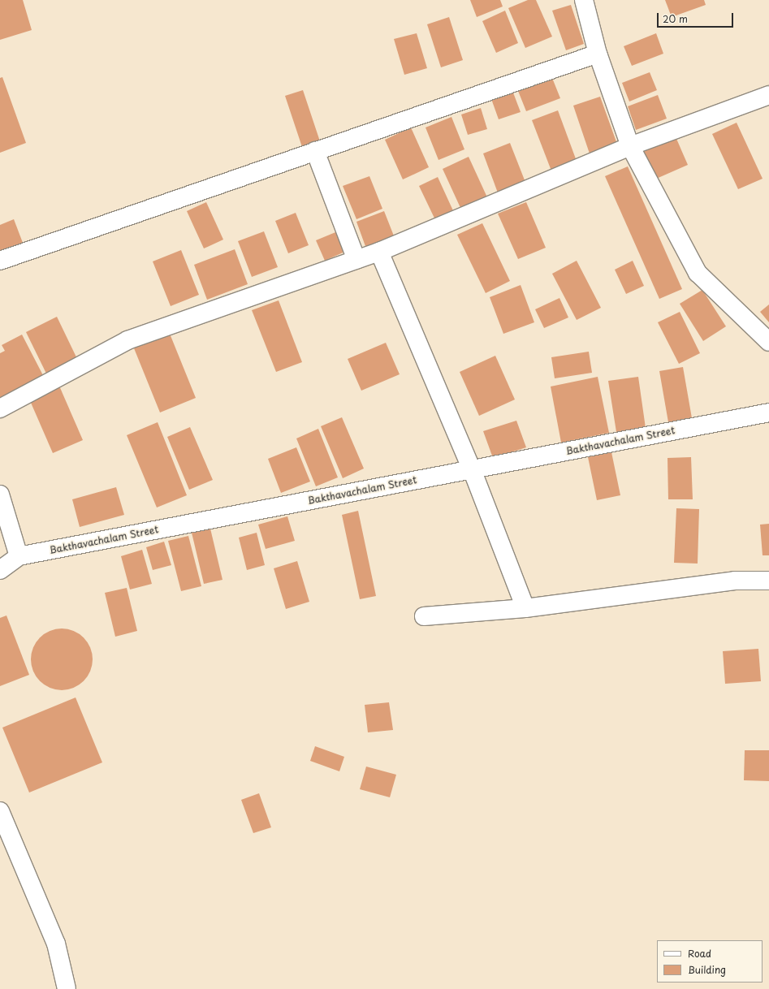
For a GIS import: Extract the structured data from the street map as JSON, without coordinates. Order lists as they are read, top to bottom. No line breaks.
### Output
{"streets":{"street":["Bakthavachalam Street"]},"legend":["Road","Building"],"scale_bar":"20 m"}
